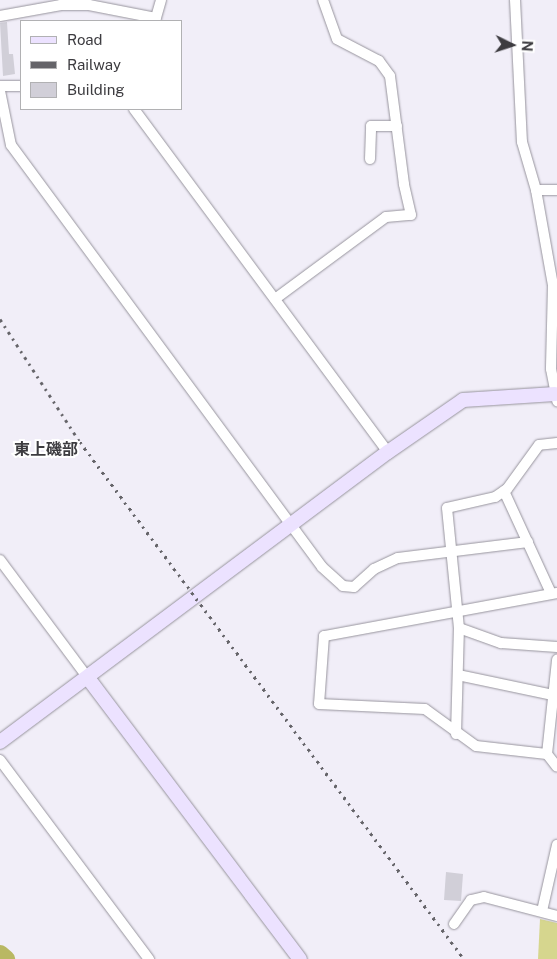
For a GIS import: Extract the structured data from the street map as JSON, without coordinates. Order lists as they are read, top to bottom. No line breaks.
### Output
{"districts":["東上磯部"],"legend":["Road","Railway","Building"],"north":"right"}
